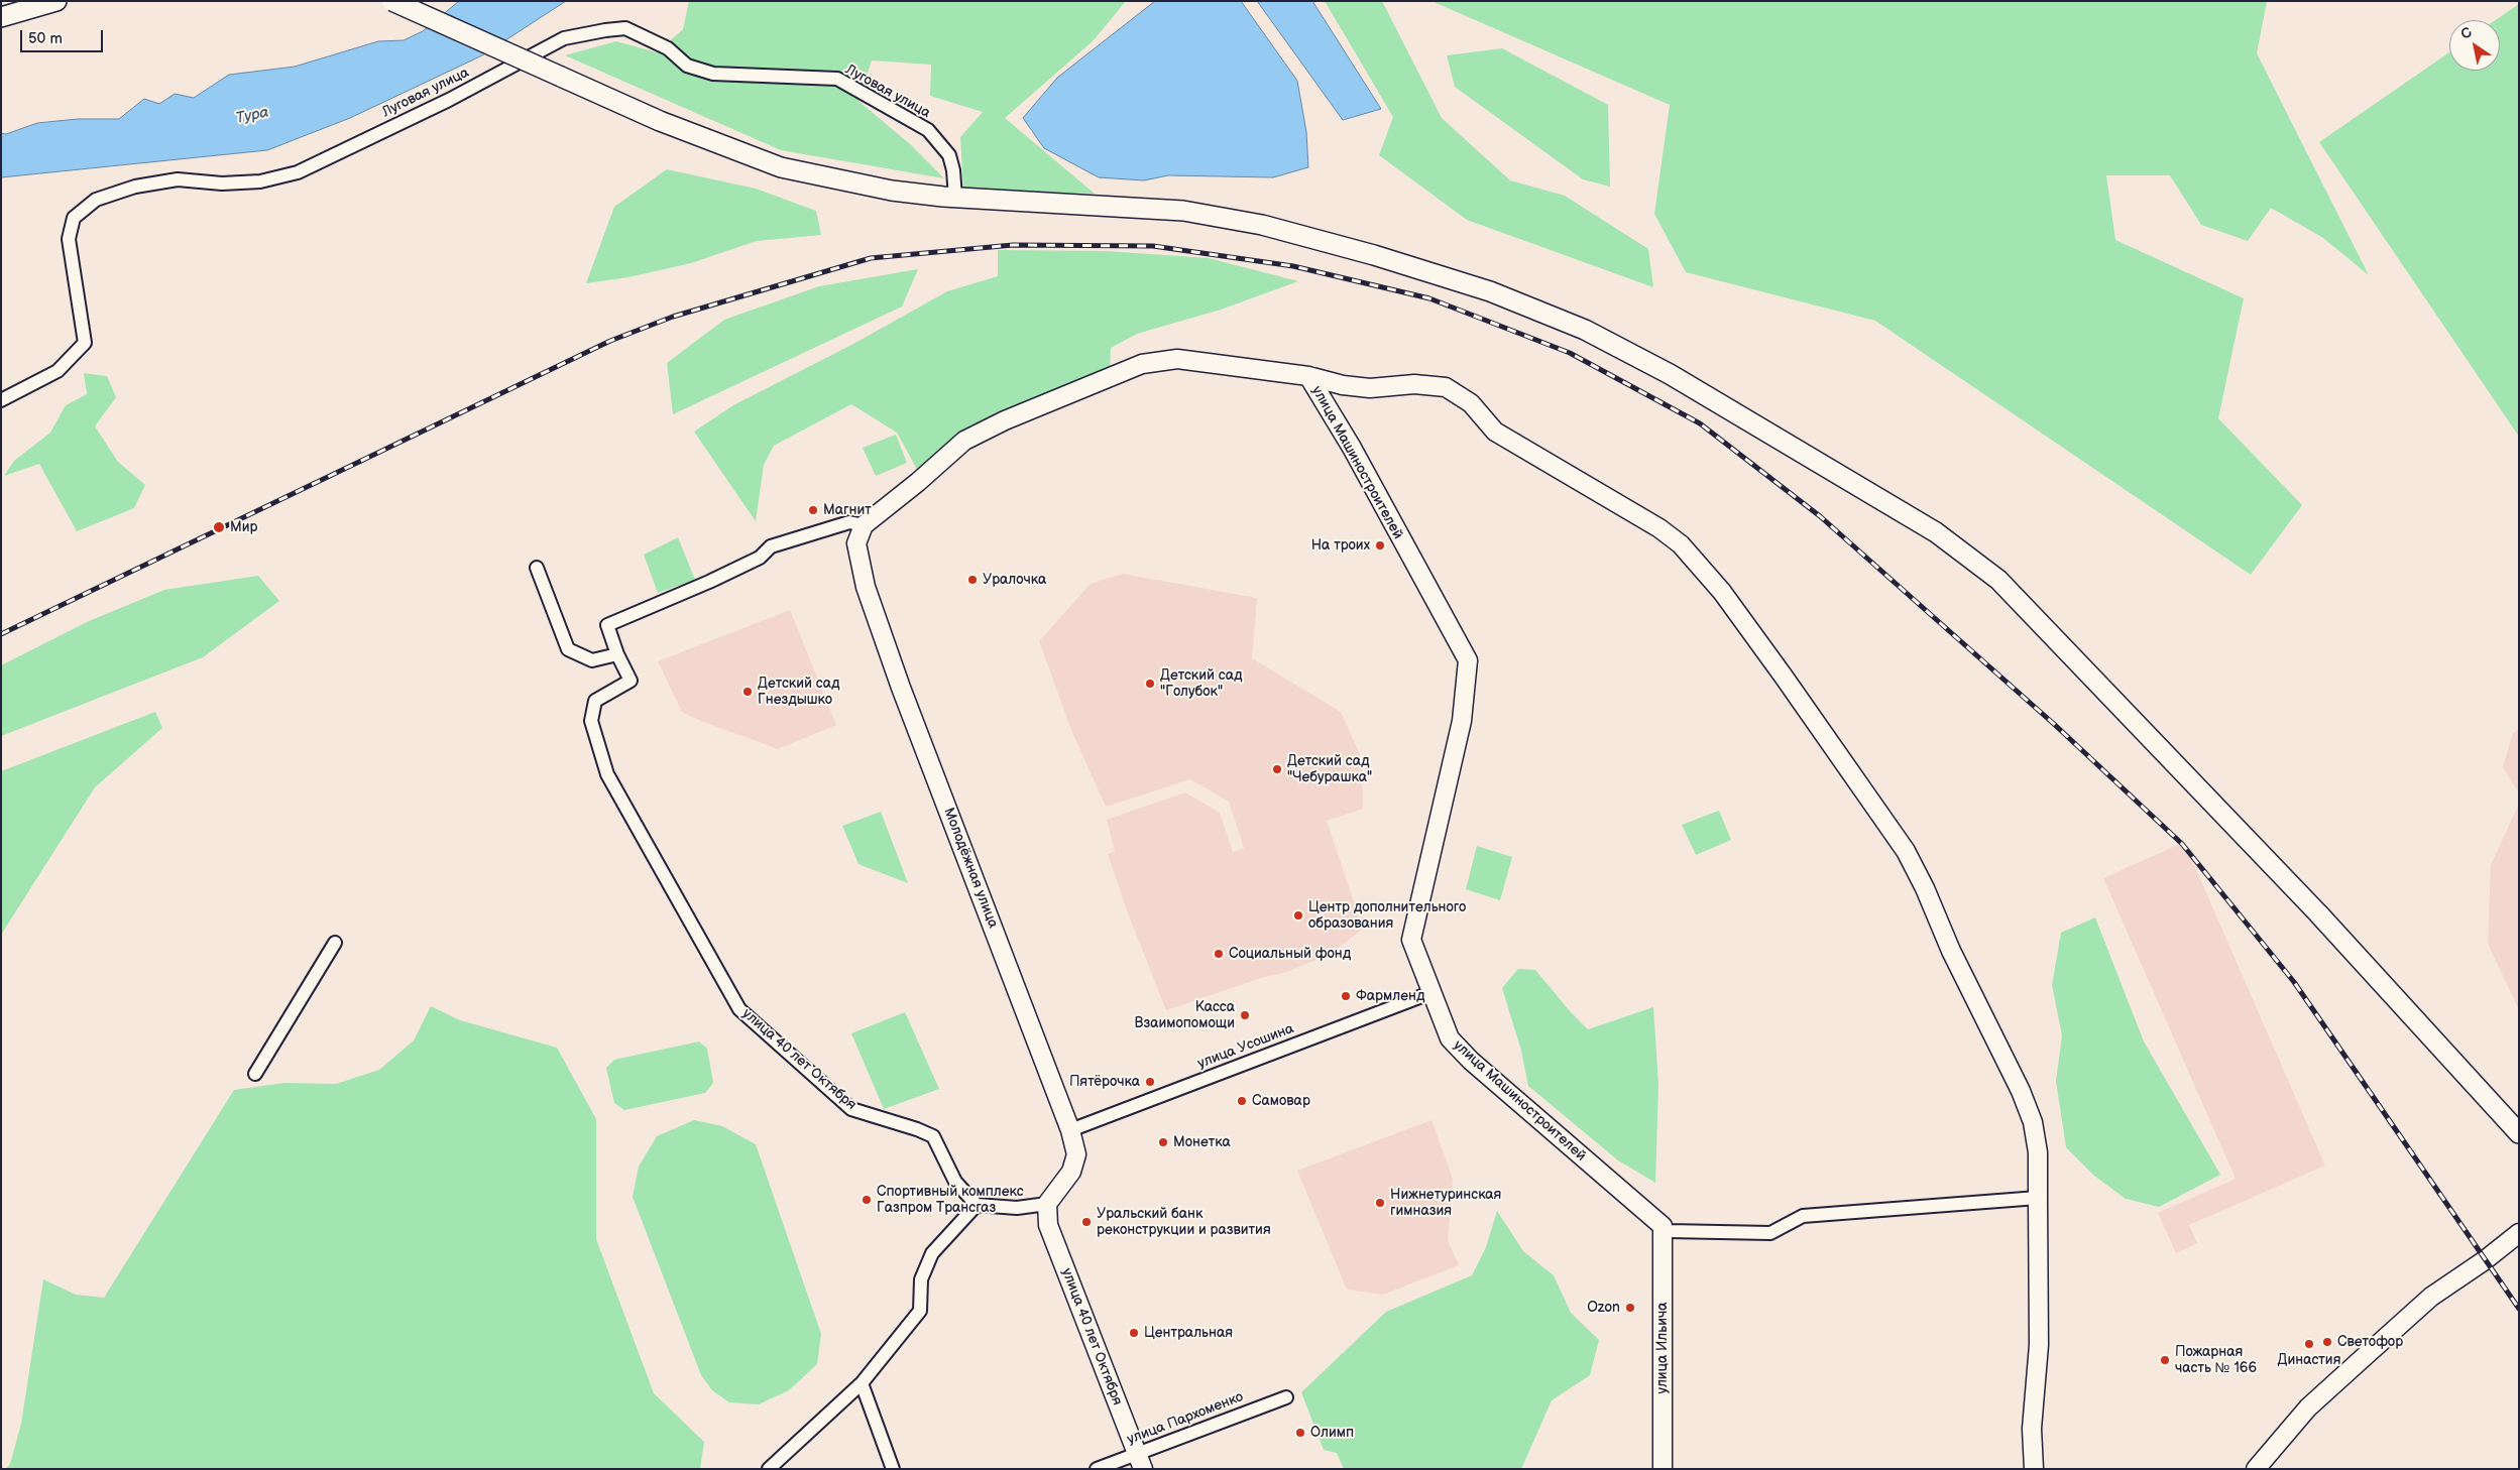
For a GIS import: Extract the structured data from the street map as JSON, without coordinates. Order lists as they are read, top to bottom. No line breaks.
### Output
{"streets":{"street":["Луговая улица","улица Машиностроителей","Молодёжная улица","улица Усошина","улица 40 лет Октября","улица Ильича","улица Пархоменко"]},"crossings":[["улица Машиностроителей","Молодёжная улица"],["улица Машиностроителей","улица Усошина"],["улица Машиностроителей","улица Ильича"],["Молодёжная улица","улица Усошина"],["Молодёжная улица","улица 40 лет Октября"],["улица 40 лет Октября","улица Пархоменко"]],"water":["Тура"],"places":["Магнит","Мир","На троих","Уралочка","Детский сад \"Голубок\"","Детский сад Гнездышко","Детский сад \"Чебурашка\"","Центр дополнительного образования","Социальный фонд","Фармленд","Касса Взаимопомощи","Пятёрочка","Самовар","Монетка","Спортивный комплекс Газпром Трансгаз","Нижнетуринская гимназия","Уральский банк реконструкции и развития","Ozon","Центральная","Светофор","Династия","Пожарная часть № 166","Олимп"],"scale_bar":"50 m","north":"top left"}
